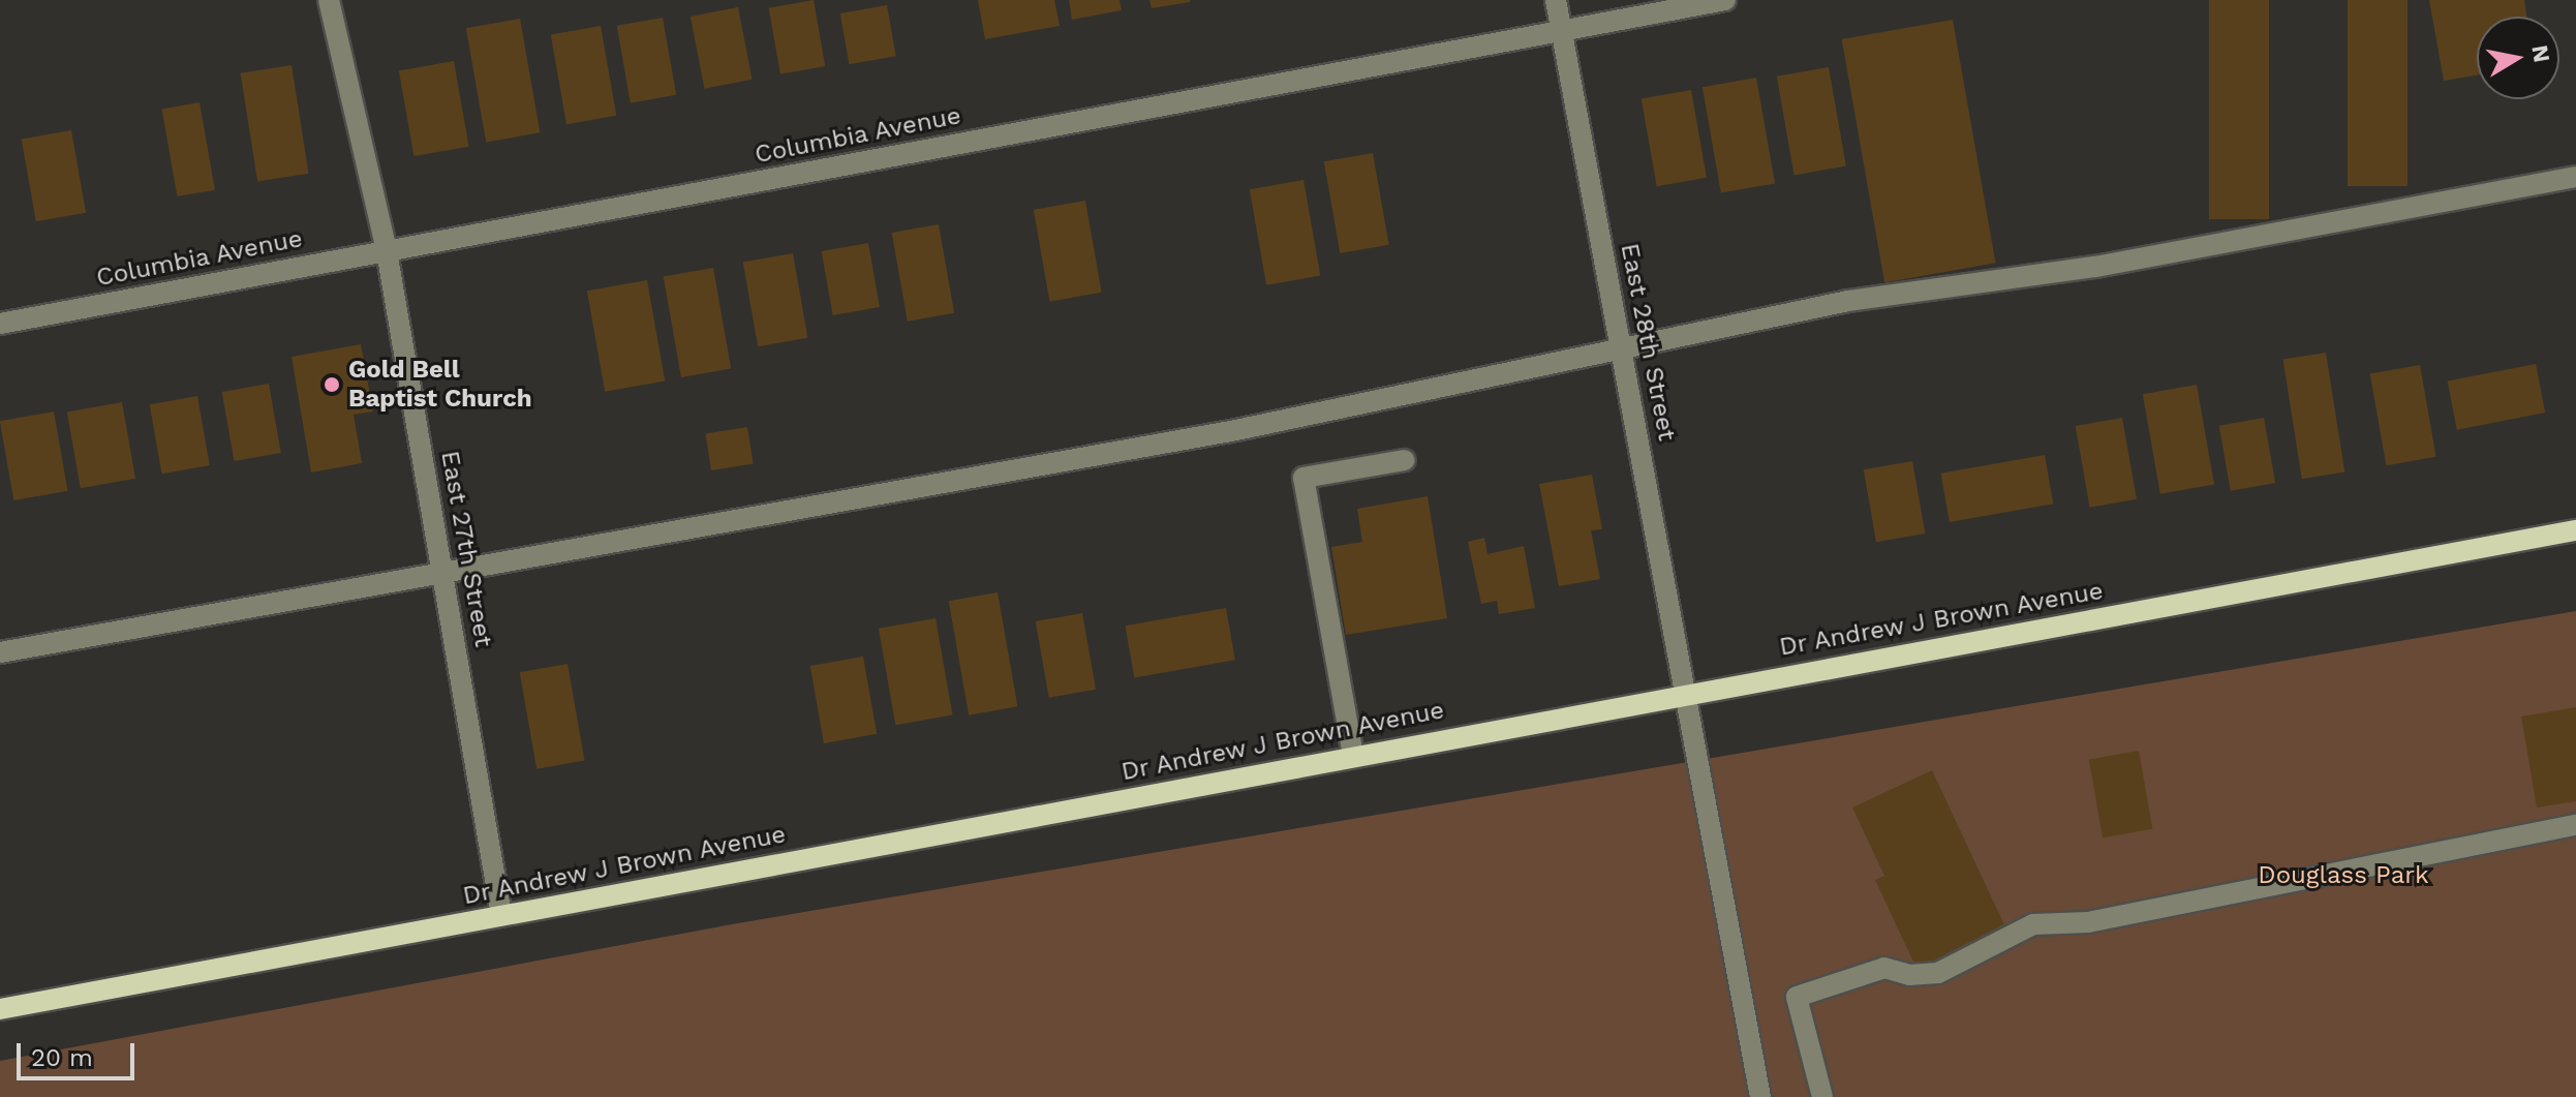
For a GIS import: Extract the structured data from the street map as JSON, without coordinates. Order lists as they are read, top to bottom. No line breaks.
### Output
{"streets":{"main road":["Dr Andrew J Brown Avenue"],"street":["Columbia Avenue","East 28th Street","East 27th Street"]},"crossings":[["Columbia Avenue","East 28th Street"],["Columbia Avenue","East 27th Street"],["East 28th Street","Dr Andrew J Brown Avenue"],["East 27th Street","Dr Andrew J Brown Avenue"]],"parks":["Douglass Park"],"places":["Gold Bell Baptist Church"],"scale_bar":"20 m","north":"right"}
